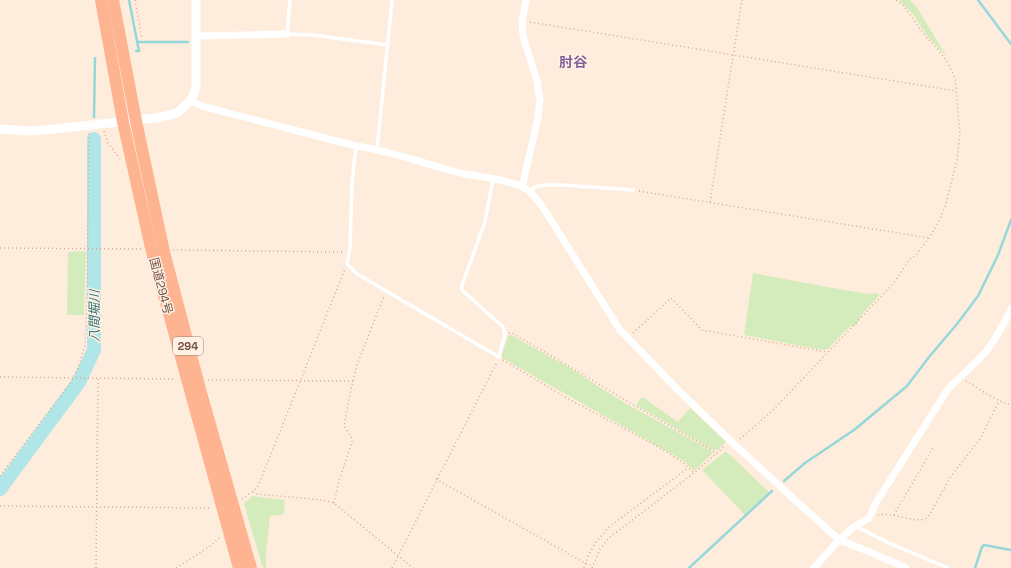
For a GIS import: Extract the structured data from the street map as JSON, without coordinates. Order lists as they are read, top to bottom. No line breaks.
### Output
{"streets":{"highway":["国道294号","294"]},"districts":["肘谷"],"water":["八間堀川"]}
